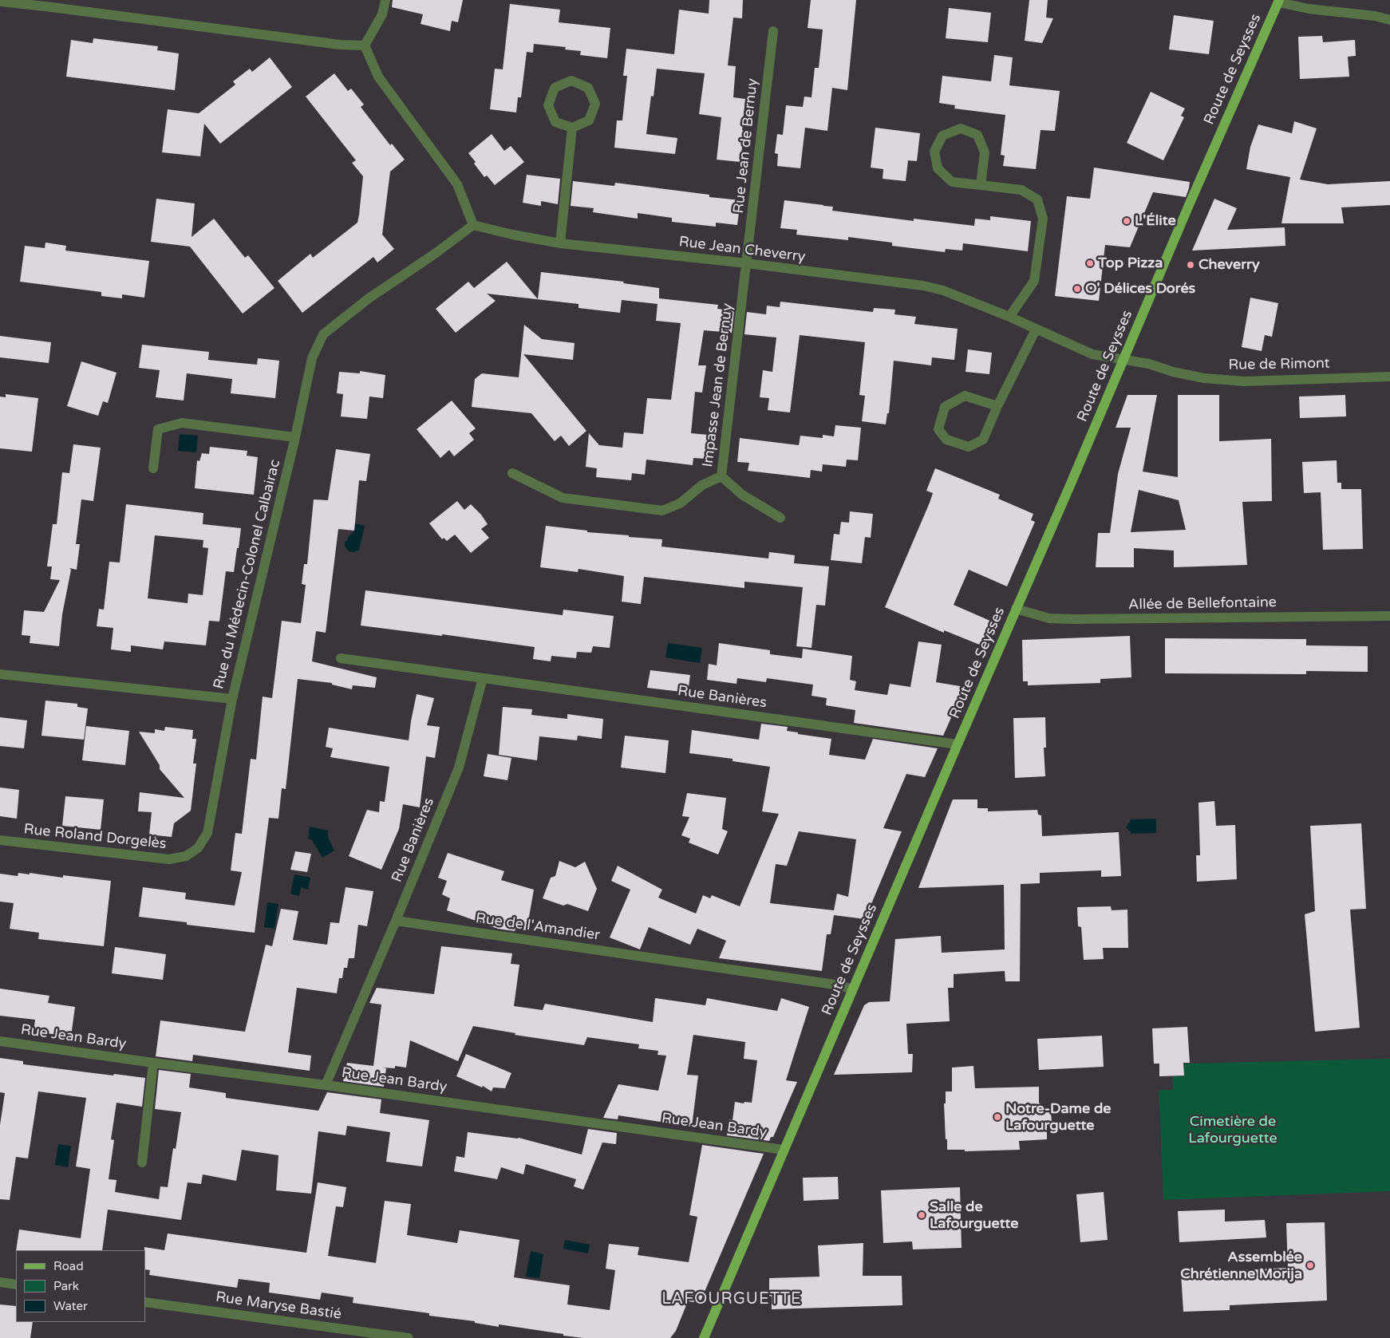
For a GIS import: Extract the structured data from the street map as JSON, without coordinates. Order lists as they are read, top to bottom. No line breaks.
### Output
{"streets":{"main road":["Route de Seysses"],"street":["Rue Jean de Bernuy","Rue Jean Cheverry","Rue de Rimont","Impasse Jean de Bernuy","Rue du Médecin-Colonel Calbairac","Allée de Bellefontaine","Rue Banières","Rue Roland Dorgelès","Rue de l'Amandier","Rue Jean Bardy","Rue Maryse Bastié"]},"crossings":[["Route de Seysses","Rue Jean Cheverry"],["Route de Seysses","Rue de Rimont"],["Route de Seysses","Allée de Bellefontaine"],["Route de Seysses","Rue Banières"],["Route de Seysses","Rue de l'Amandier"],["Route de Seysses","Rue Jean Bardy"],["Rue Jean de Bernuy","Rue Jean Cheverry"],["Rue Jean de Bernuy","Impasse Jean de Bernuy"],["Rue Jean Cheverry","Rue de Rimont"],["Rue Jean Cheverry","Impasse Jean de Bernuy"],["Rue Jean Cheverry","Rue du Médecin-Colonel Calbairac"],["Rue du Médecin-Colonel Calbairac","Rue Roland Dorgelès"],["Rue Banières","Rue de l'Amandier"]],"districts":["LAFOURGUETTE"],"parks":["Cimetière de Lafourguette"],"places":["L'Élite","Top Pizza","Cheverry","O' Délices Dorés","Notre-Dame de Lafourguette","Salle de Lafourguette","Assemblée Chrétienne Morija"],"legend":["Road","Park","Water"]}
